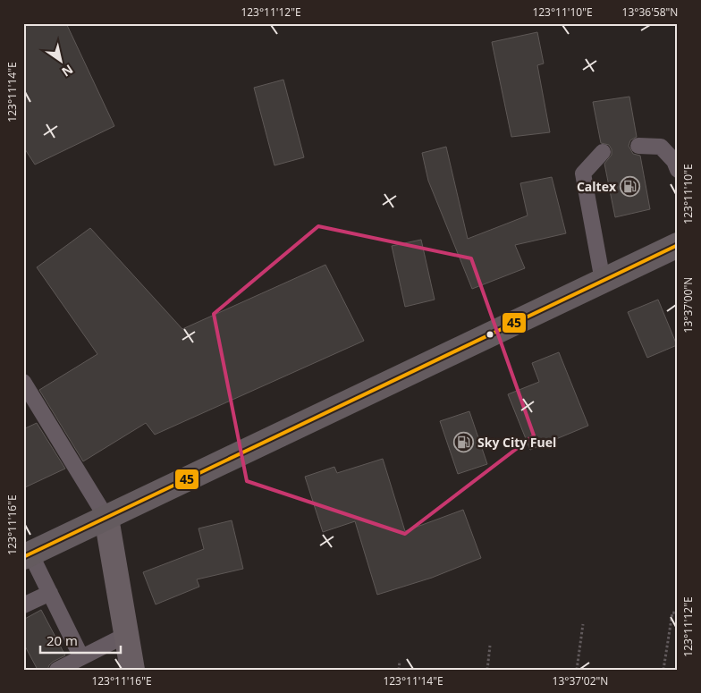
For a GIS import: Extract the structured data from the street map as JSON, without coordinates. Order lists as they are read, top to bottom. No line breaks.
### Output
{"places":{"fuel station":["Caltex","Sky City Fuel"]},"lines":["transit line 45"],"scale_bar":"20 m","north":"bottom right","coordinates":["123°11'12\"E","123°11'10\"E","13°36'58\"N","123°11'14\"E","13°37'00\"N","123°11'16\"E","13°37'02\"N"]}
